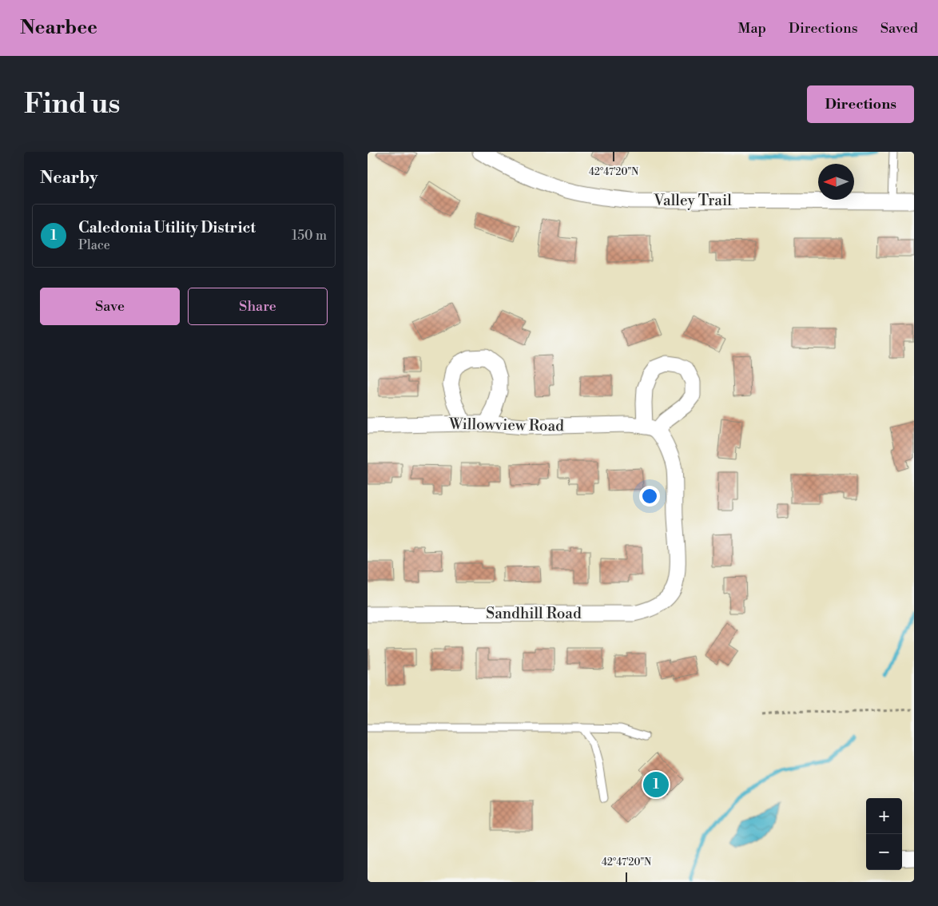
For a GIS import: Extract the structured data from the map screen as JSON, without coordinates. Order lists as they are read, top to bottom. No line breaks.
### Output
{"streets":{"street":["Valley Trail","Willowview Road","Sandhill Road"]},"crossings":[["Willowview Road","Sandhill Road"]],"north":"left","page":{"header":"Nearbee","nav":["Map","Directions","Saved"],"buttons":["Directions",["Save","Share"]],"title":"Find us","heading":"Nearby","list":[{"mark":"1","name":"Caledonia Utility District","note":"Place","value":"150 m"}],"pins":"1","map_buttons":["+","−"]},"coordinates":["42°47'20\"N"]}
